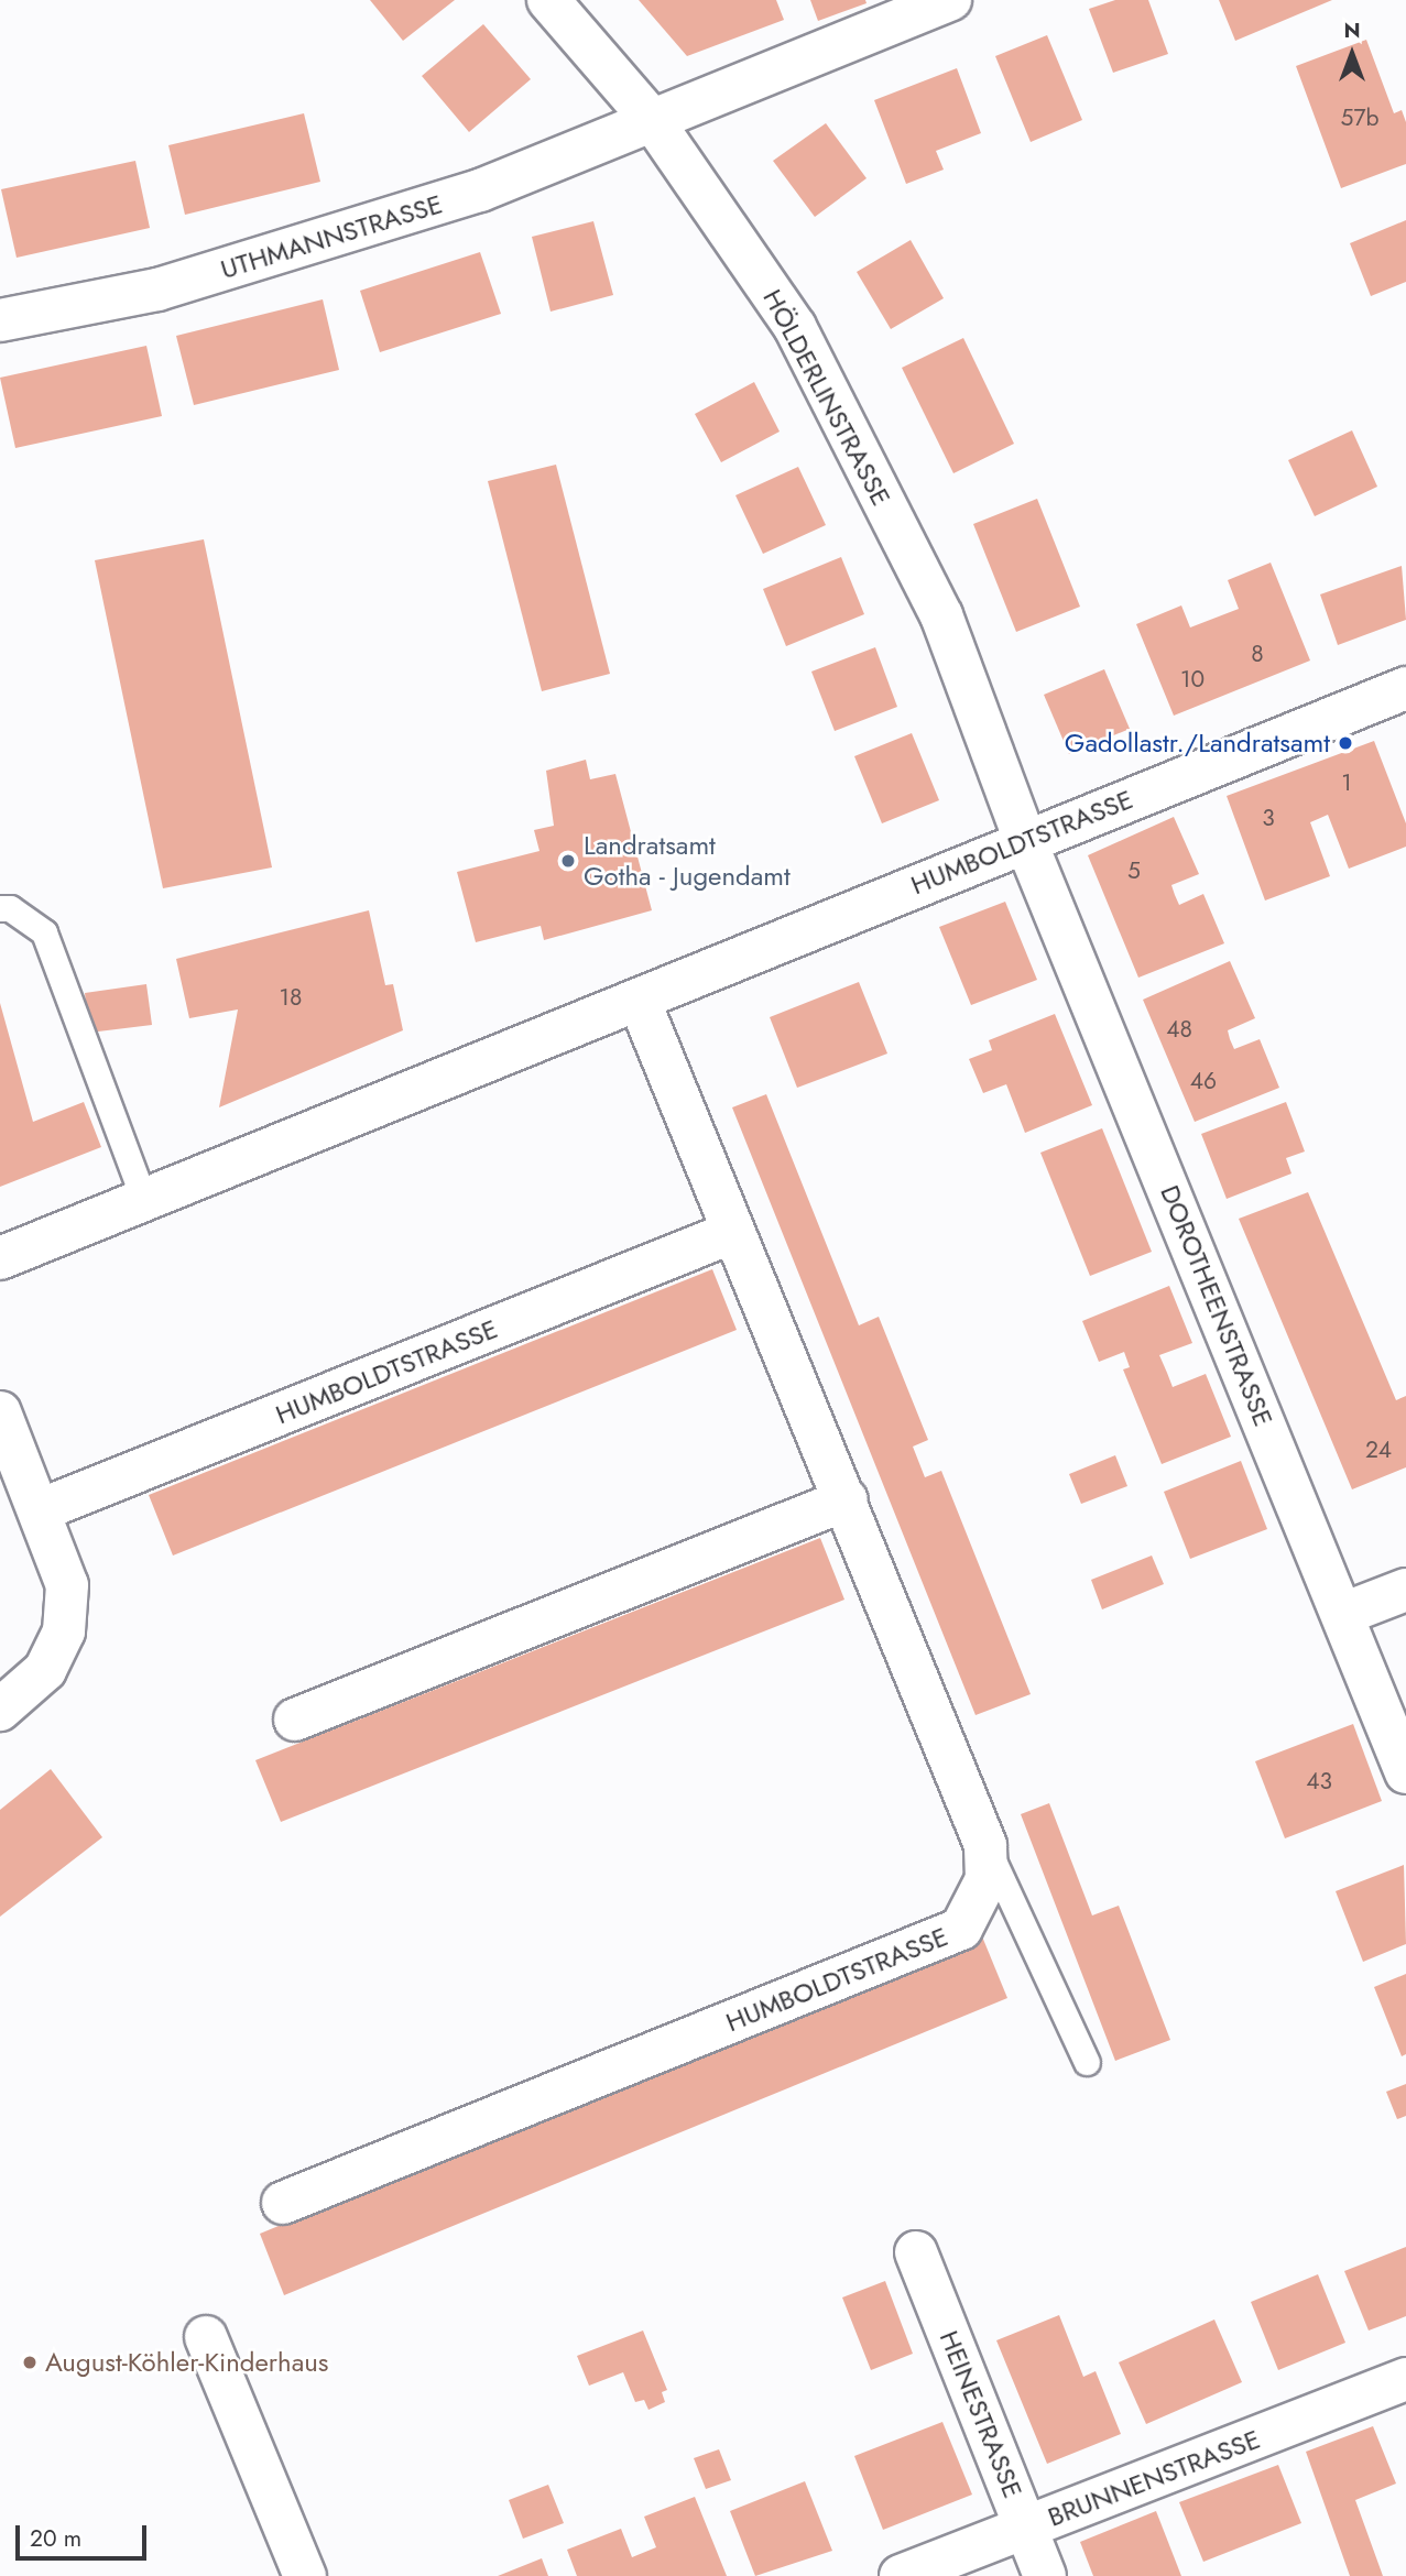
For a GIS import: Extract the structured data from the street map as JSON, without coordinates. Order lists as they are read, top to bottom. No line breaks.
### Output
{"streets":{"street":["UTHMANNSTRASSE","HÖLDERLINSTRASSE","HUMBOLDTSTRASSE","DOROTHEENSTRASSE","HEINESTRASSE","BRUNNENSTRASSE"]},"crossings":[["UTHMANNSTRASSE","HÖLDERLINSTRASSE"],["HÖLDERLINSTRASSE","HUMBOLDTSTRASSE"],["HÖLDERLINSTRASSE","DOROTHEENSTRASSE"],["HUMBOLDTSTRASSE","DOROTHEENSTRASSE"],["HEINESTRASSE","BRUNNENSTRASSE"]],"places":["Gadollastr./Landratsamt","Landratsamt Gotha - Jugendamt","August-Köhler-Kinderhaus"],"house_numbers":["57b","8","10","1","3","5","18","48","46","24","43"],"scale_bar":"20 m","north":"top"}
